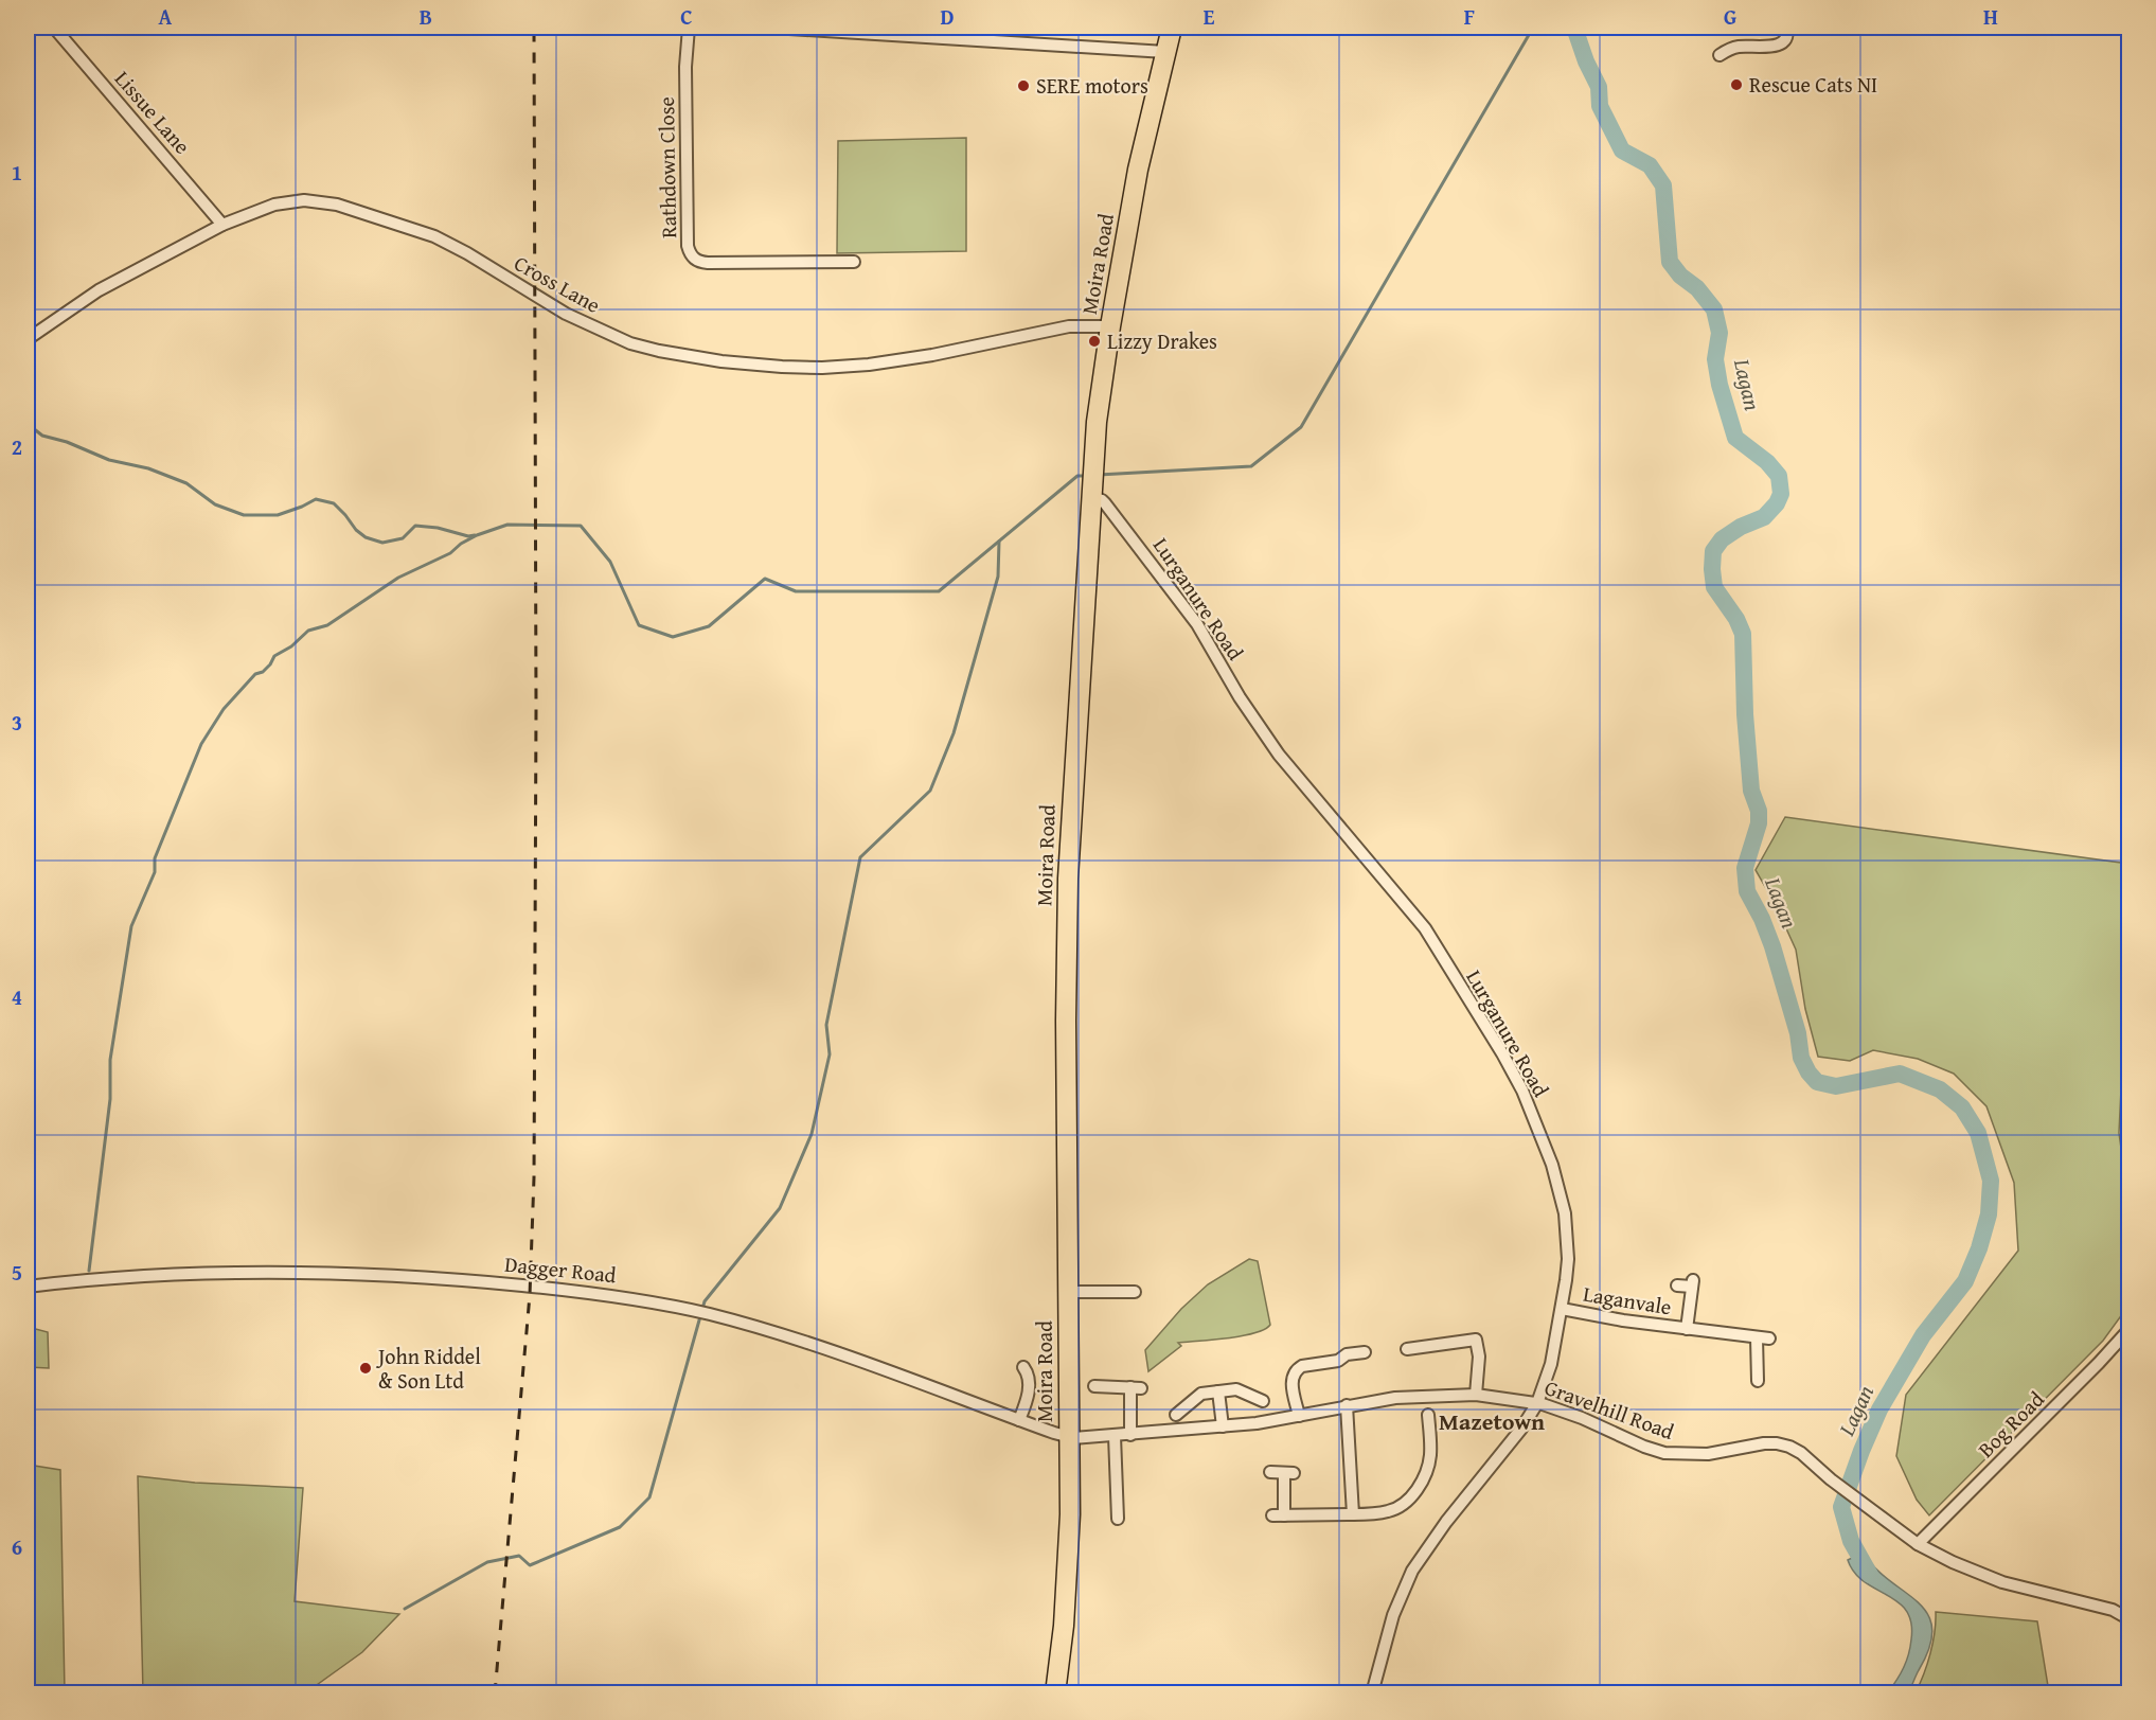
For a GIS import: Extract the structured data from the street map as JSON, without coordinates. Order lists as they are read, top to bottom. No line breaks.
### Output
{"streets":{"highway":["Moira Road"],"street":["Lissue Lane","Rathdown Close","Cross Lane","Lurganure Road","Dagger Road","Laganvale","Gravelhill Road","Bog Road"]},"crossings":[["Lissue Lane","Cross Lane"],["Moira Road","Cross Lane"],["Moira Road","Lurganure Road"],["Moira Road","Dagger Road"],["Moira Road","Gravelhill Road"],["Lurganure Road","Laganvale"],["Lurganure Road","Gravelhill Road"],["Dagger Road","Gravelhill Road"],["Gravelhill Road","Bog Road"]],"districts":["Mazetown"],"water":["Lagan"],"places":["Rescue Cats NI","SERE motors","Lizzy Drakes","John Riddel & Son Ltd"],"grid":{"columns":["A","B","C","D","E","F","G","H"],"rows":["1","2","3","4","5","6"]}}
